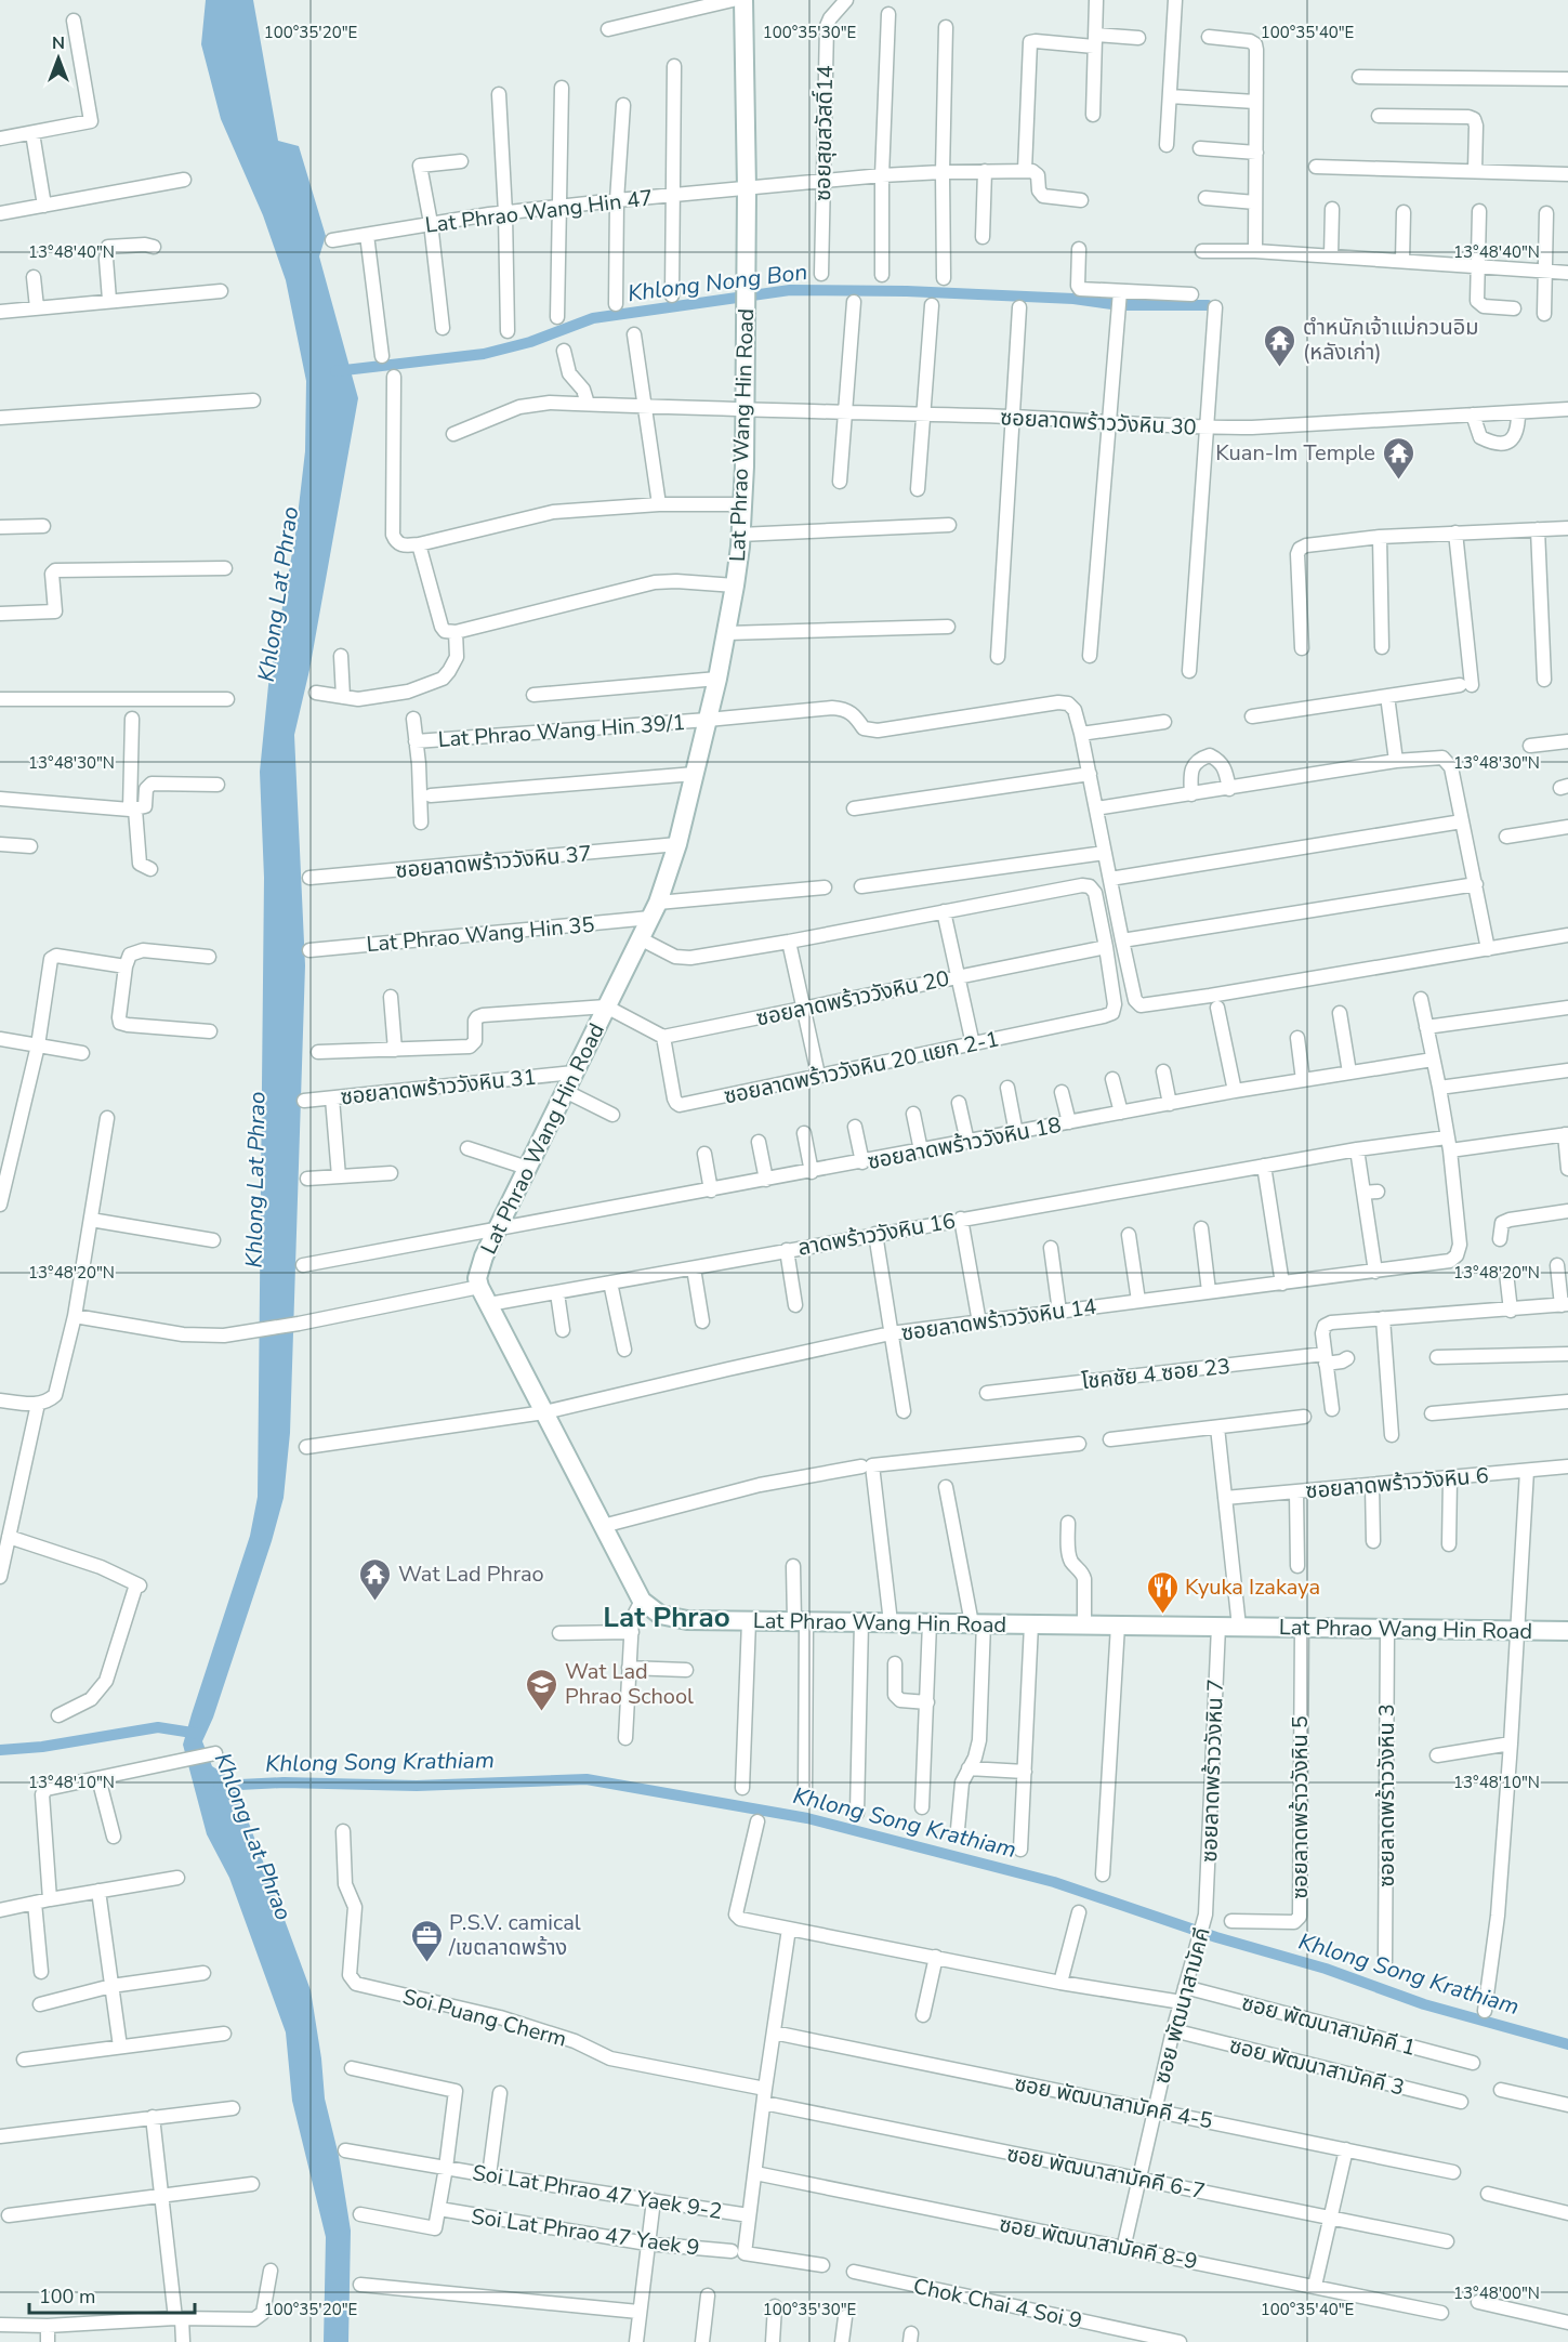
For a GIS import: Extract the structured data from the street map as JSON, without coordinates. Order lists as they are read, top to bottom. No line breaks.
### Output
{"streets":{"main road":["Lat Phrao Wang Hin Road"],"street":["ซอยสุขสวัสดิ์14","Lat Phrao Wang Hin 47","ซอยลาดพร้าววังหิน 30","Lat Phrao Wang Hin 39/1","ซอยลาดพร้าววังหิน 37","Lat Phrao Wang Hin 35","ซอยลาดพร้าววังหิน 20","ซอยลาดพร้าววังหิน 20 แยก 2-1","ซอยลาดพร้าววังหิน 31","ซอยลาดพร้าววังหิน 18","ลาดพร้าววังหิน 16","ซอยลาดพร้าววังหิน 14","โชคชัย 4 ซอย 23","ซอยลาดพร้าววังหิน 6","ซอยลาดพร้าววังหิน 7","ซอยลาดพร้าววังหิน 3","ซอยลาดพร้าววังหิน 5","ซอย พัฒนาสามัคคี","Soi Puang Cherm","ซอย พัฒนาสามัคคี 1","ซอย พัฒนาสามัคคี 3","ซอย พัฒนาสามัคคี 4-5","ซอย พัฒนาสามัคคี 6-7","Soi Lat Phrao 47 Yaek 9-2","Soi Lat Phrao 47 Yaek 9","ซอย พัฒนาสามัคคี 8-9","Chok Chai 4 Soi 9"]},"crossings":[["ซอยสุขสวัสดิ์14","Lat Phrao Wang Hin 47"],["Lat Phrao Wang Hin 47","Lat Phrao Wang Hin Road"],["ซอยลาดพร้าววังหิน 30","Lat Phrao Wang Hin Road"],["Lat Phrao Wang Hin Road","Lat Phrao Wang Hin 39/1"],["Lat Phrao Wang Hin Road","ซอยลาดพร้าววังหิน 37"],["Lat Phrao Wang Hin Road","Lat Phrao Wang Hin 35"],["Lat Phrao Wang Hin Road","ซอยลาดพร้าววังหิน 31"],["Lat Phrao Wang Hin Road","ซอยลาดพร้าววังหิน 18"],["Lat Phrao Wang Hin Road","ซอยลาดพร้าววังหิน 7"],["Lat Phrao Wang Hin Road","ซอยลาดพร้าววังหิน 3"],["Lat Phrao Wang Hin Road","ซอยลาดพร้าววังหิน 5"],["ซอยลาดพร้าววังหิน 20","ซอยลาดพร้าววังหิน 20 แยก 2-1"],["ลาดพร้าววังหิน 16","ซอยลาดพร้าววังหิน 14"],["ซอยลาดพร้าววังหิน 7","ซอย พัฒนาสามัคคี"],["ซอย พัฒนาสามัคคี","ซอย พัฒนาสามัคคี 1"],["ซอย พัฒนาสามัคคี","ซอย พัฒนาสามัคคี 3"],["ซอย พัฒนาสามัคคี","ซอย พัฒนาสามัคคี 4-5"],["ซอย พัฒนาสามัคคี","ซอย พัฒนาสามัคคี 6-7"],["ซอย พัฒนาสามัคคี","ซอย พัฒนาสามัคคี 8-9"],["Soi Puang Cherm","ซอย พัฒนาสามัคคี 6-7"]],"districts":["Lat Phrao"],"water":["Khlong Nong Bon","Khlong Lat Phrao","Khlong Song Krathiam"],"places":{"temple":["ตำหนักเจ้าแม่กวนอิม (หลังเก่า)","Kuan-Im Temple","Wat Lad Phrao"],"restaurant":["Kyuka Izakaya"],"school or university":["Wat Lad Phrao School"],"office":["P.S.V. camical /เขตลาดพร้าง"]},"scale_bar":"100 m","north":"top","coordinates":["100°35'20\"E","100°35'30\"E","100°35'40\"E","13°48'40\"N","13°48'30\"N","13°48'20\"N","13°48'10\"N","13°48'00\"N"]}
